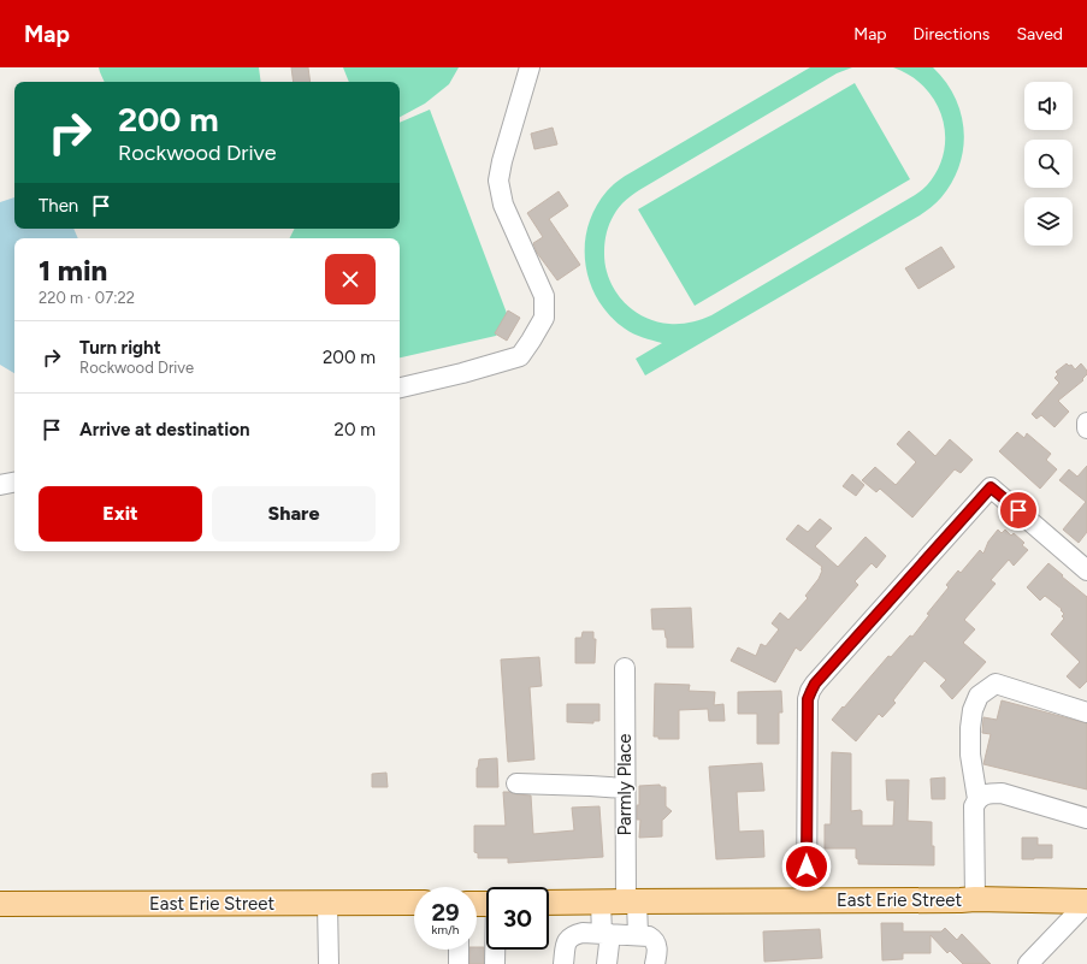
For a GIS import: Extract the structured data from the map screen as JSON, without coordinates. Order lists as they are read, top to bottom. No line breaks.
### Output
{"streets":{"main road":["East Erie Street"],"street":["Parmly Place"]},"crossings":[["Parmly Place","East Erie Street"]],"page":{"header":"Map","nav":["Map","Directions","Saved"],"turn":["200 m","Rockwood Drive"],"then":"Then","heading":["1 min","220 m · 07:22"],"list":[{"name":"Turn right","note":"Rockwood Drive","value":"200 m"},{"name":"Arrive at destination","value":"20 m"}],"buttons":["Exit","Share"],"speed":"29 km/h","limit":"30"}}
